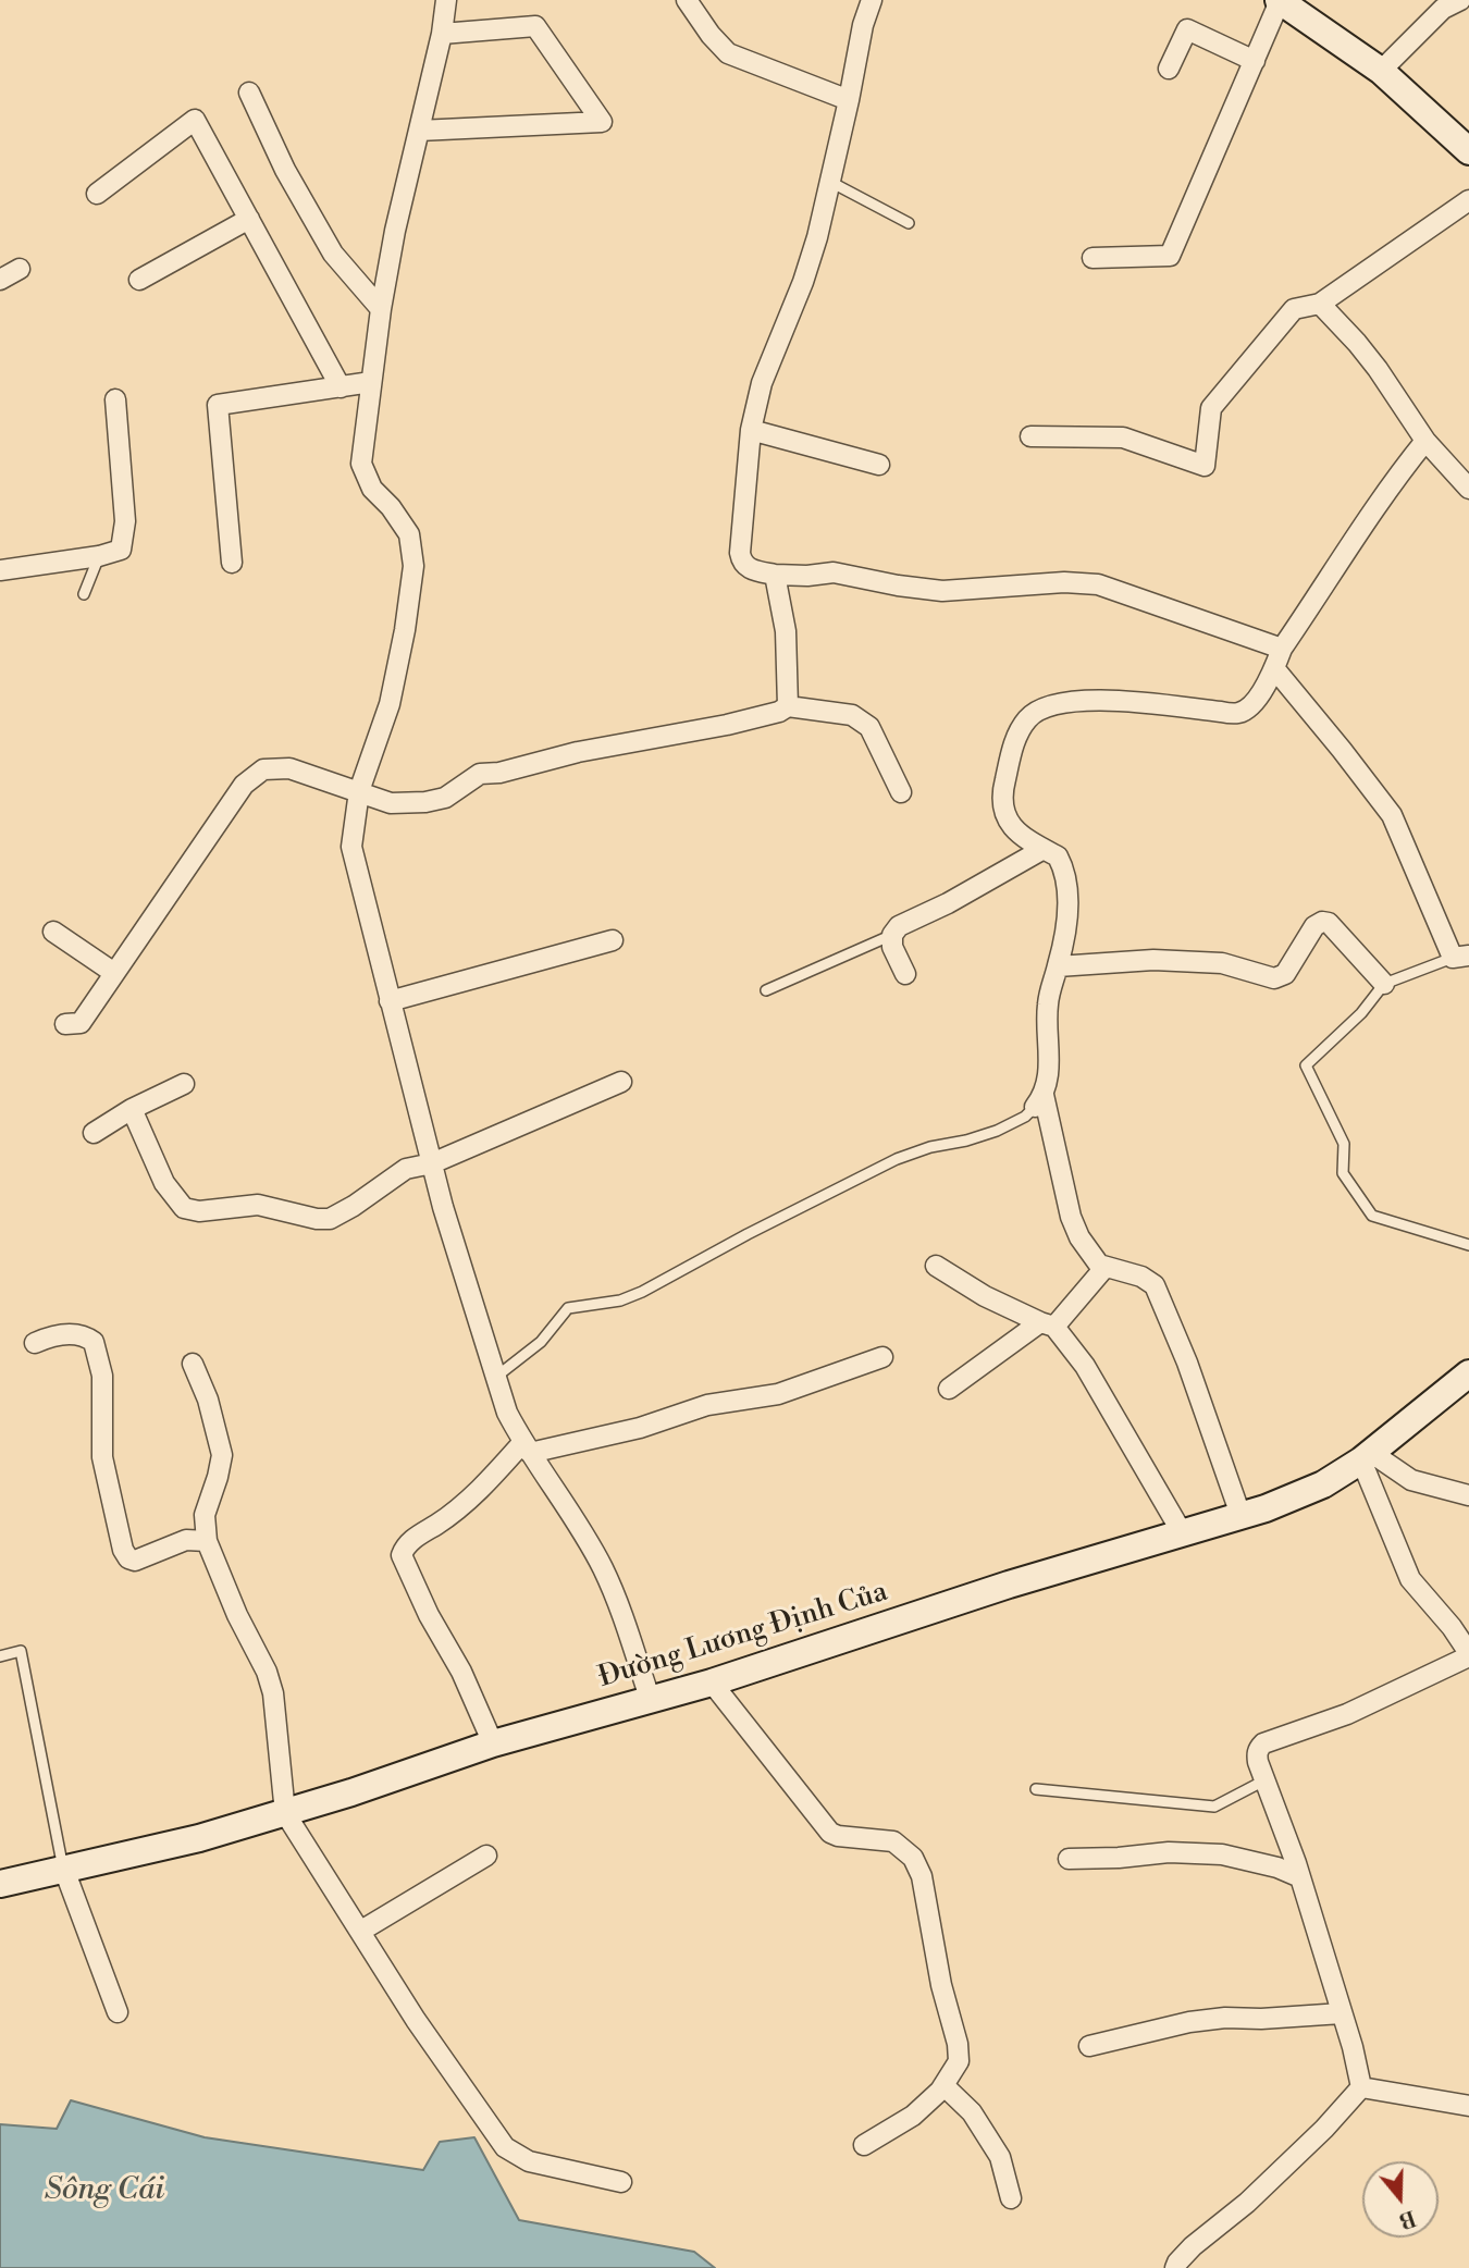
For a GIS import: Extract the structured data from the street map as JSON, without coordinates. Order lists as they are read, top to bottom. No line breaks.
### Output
{"streets":{"street":["Đường Lương Định Của"]},"water":["Sông Cái"],"north":"bottom"}
